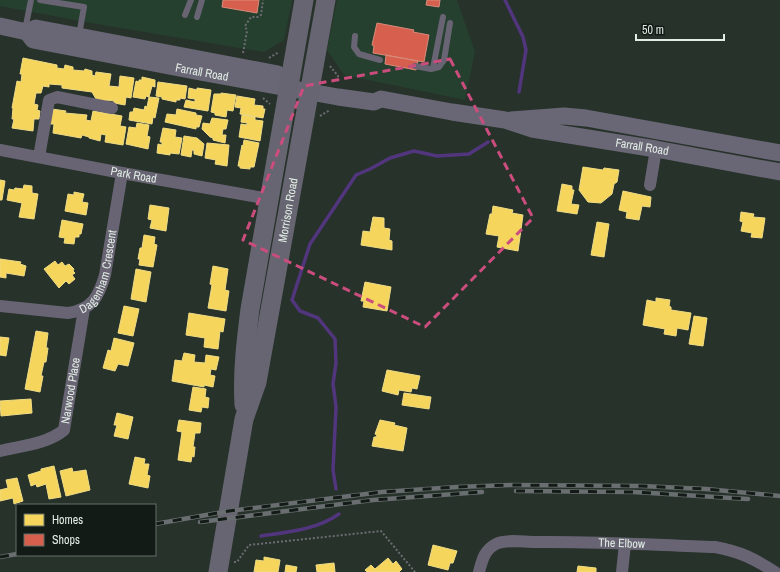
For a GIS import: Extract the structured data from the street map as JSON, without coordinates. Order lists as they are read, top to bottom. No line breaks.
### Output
{"streets":{"main road":["Farrall Road","Morrison Road"],"street":["Park Road","Dagenham Crescent","Narwood Place","The Elbow"]},"crossings":[["Farrall Road","Morrison Road"],["Park Road","Morrison Road"],["Park Road","Dagenham Crescent"],["Dagenham Crescent","Narwood Place"]],"legend":["Homes","Shops"],"scale_bar":"50 m"}
